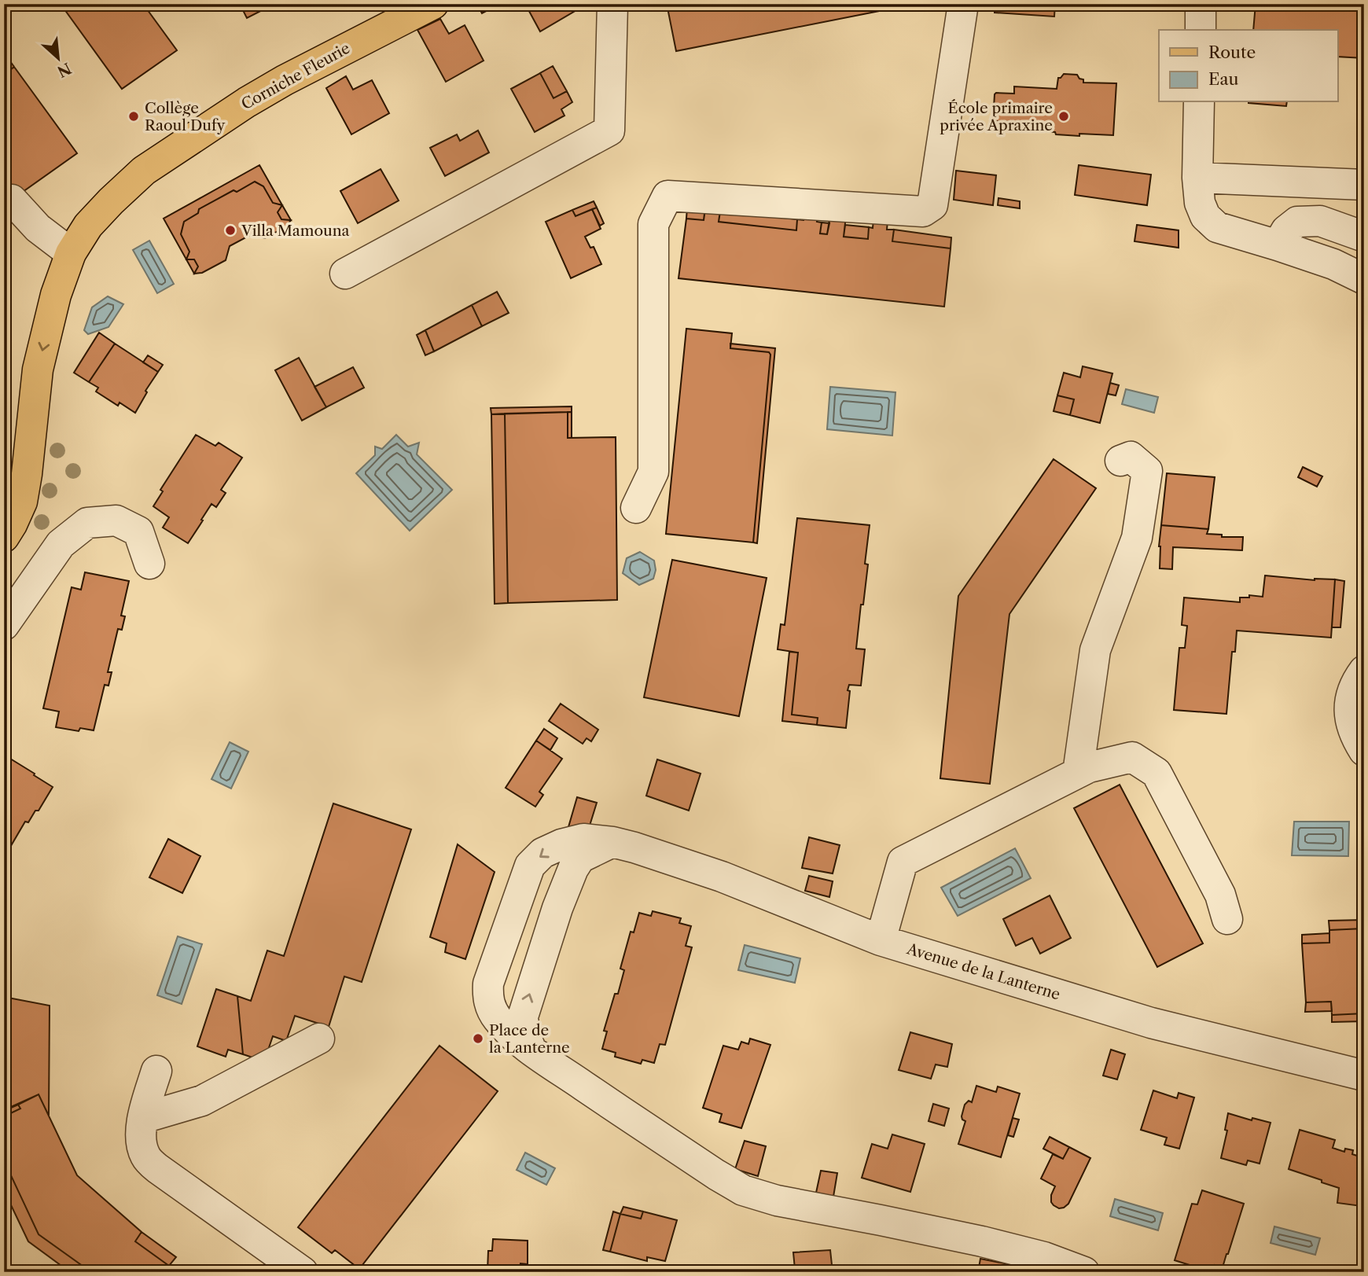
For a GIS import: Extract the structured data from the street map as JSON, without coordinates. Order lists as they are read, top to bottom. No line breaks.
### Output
{"streets":{"main road":["Corniche Fleurie"],"street":["Avenue de la Lanterne"]},"one_way":["Corniche Fleurie"],"places":["Collège Raoul Dufy","École primaire privée Apraxine","Villa Mamouna","Place de la Lanterne"],"legend":["Route","Eau"],"north":"bottom right"}
